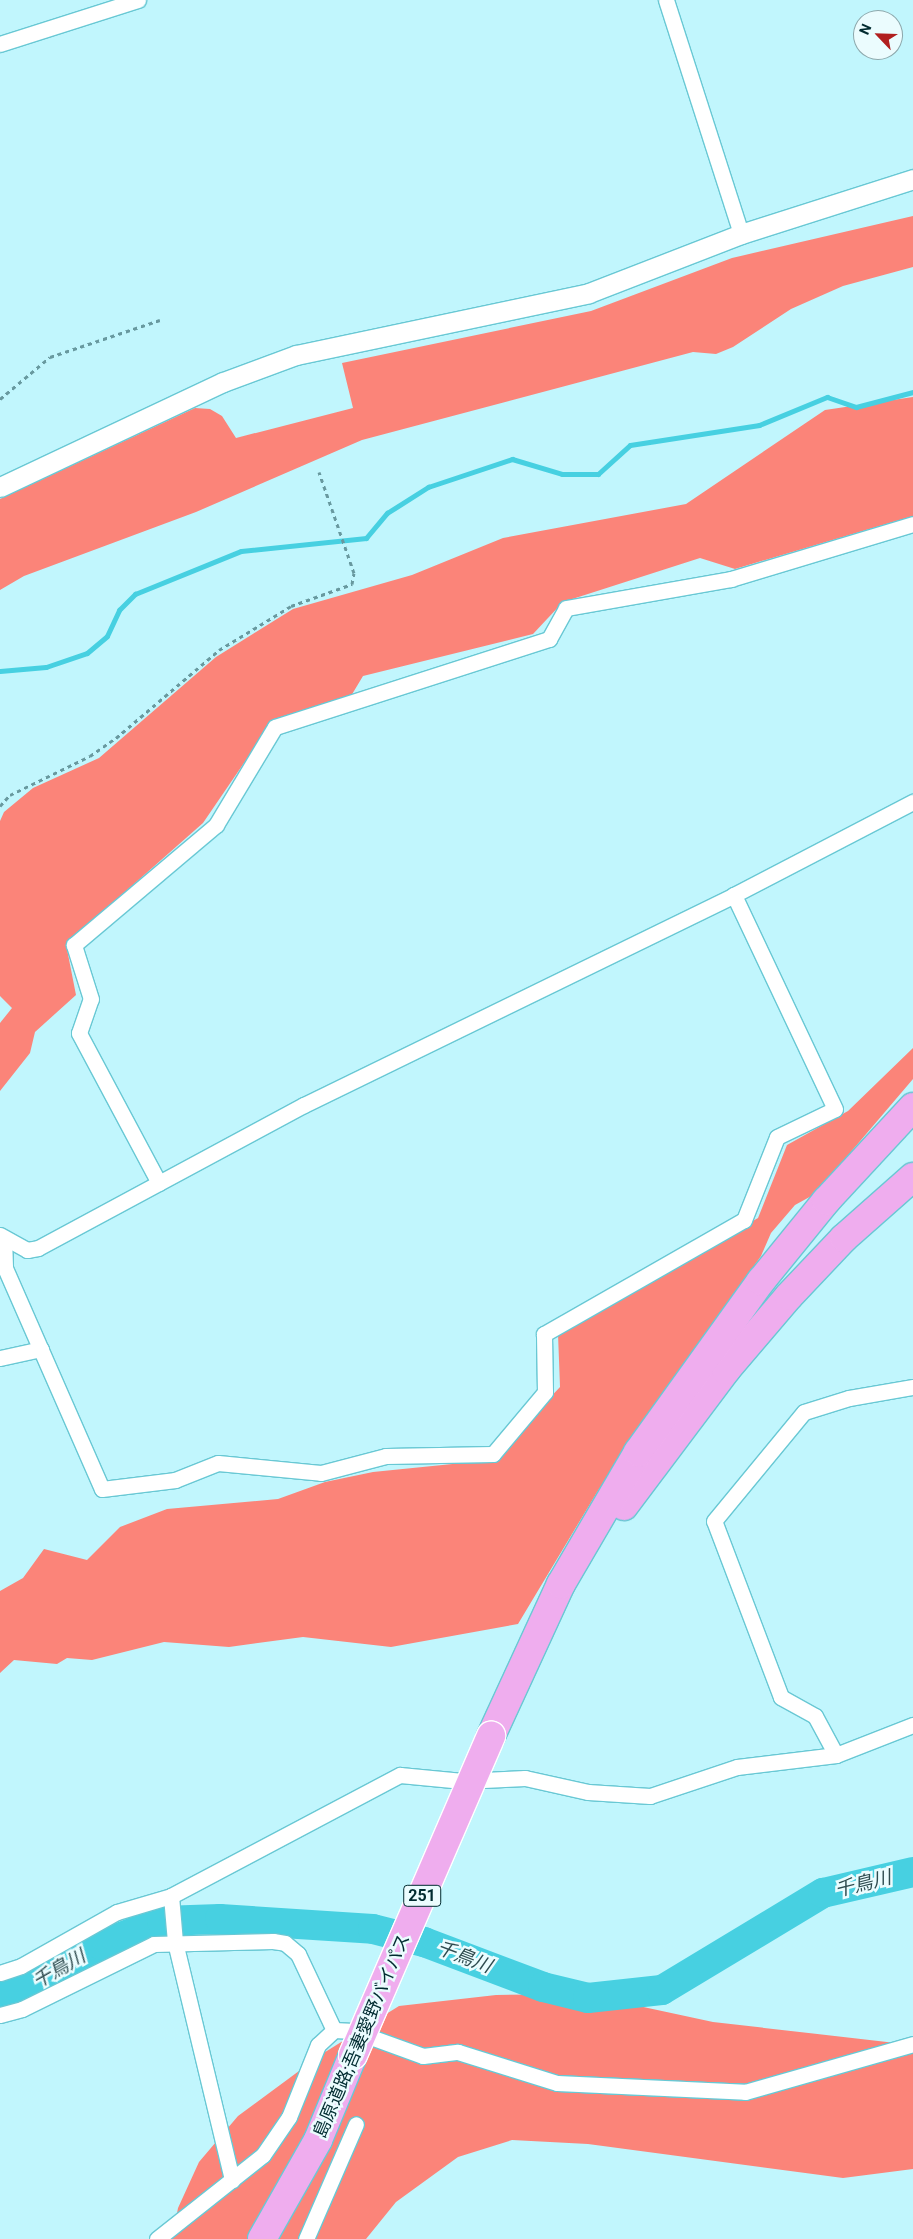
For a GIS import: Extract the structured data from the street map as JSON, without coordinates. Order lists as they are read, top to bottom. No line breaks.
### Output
{"streets":{"highway":["251","島原道路;吾妻愛野バイパス"]},"water":["千鳥川"],"north":"top left"}
